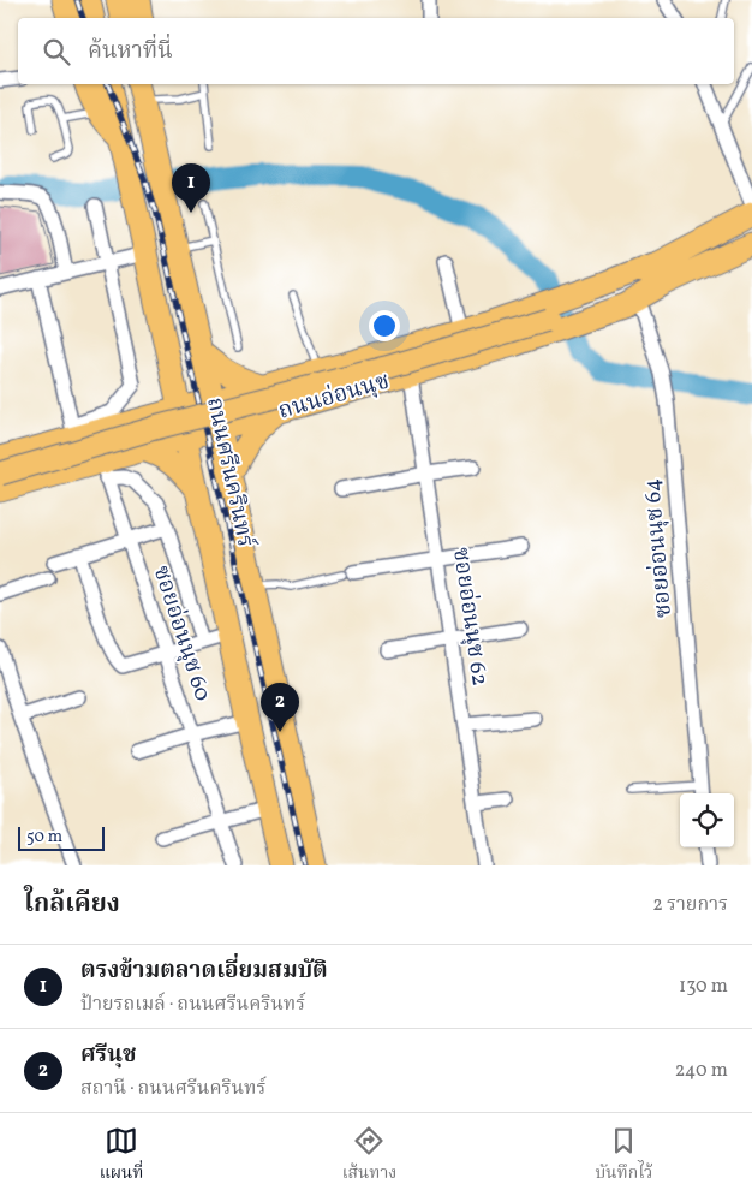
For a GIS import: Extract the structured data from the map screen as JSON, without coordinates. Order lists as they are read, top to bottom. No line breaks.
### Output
{"streets":{"main road":["ถนนอ่อนนุช","ถนนศรีนครินทร์"],"street":["ซอยอ่อนนุช 64","ซอยอ่อนนุช 62","ซอยอ่อนนุช 60"]},"crossings":[["ถนนอ่อนนุช","ถนนศรีนครินทร์"],["ถนนอ่อนนุช","ซอยอ่อนนุช 64"],["ถนนอ่อนนุช","ซอยอ่อนนุช 62"],["ถนนอ่อนนุช","ซอยอ่อนนุช 60"]],"scale_bar":"50 m","page":{"search":"ค้นหาที่นี่","pins":["1","2"],"scale":"50 m","heading":["ใกล้เคียง","2 รายการ"],"list":[{"mark":"1","name":"ตรงข้ามตลาดเอี่ยมสมบัติ","note":"ป้ายรถเมล์ · ถนนศรีนครินทร์","value":"130 m"},{"mark":"2","name":"ศรีนุช","note":"สถานี · ถนนศรีนครินทร์","value":"240 m"}],"nav":["แผนที่","เส้นทาง","บันทึกไว้"]}}
